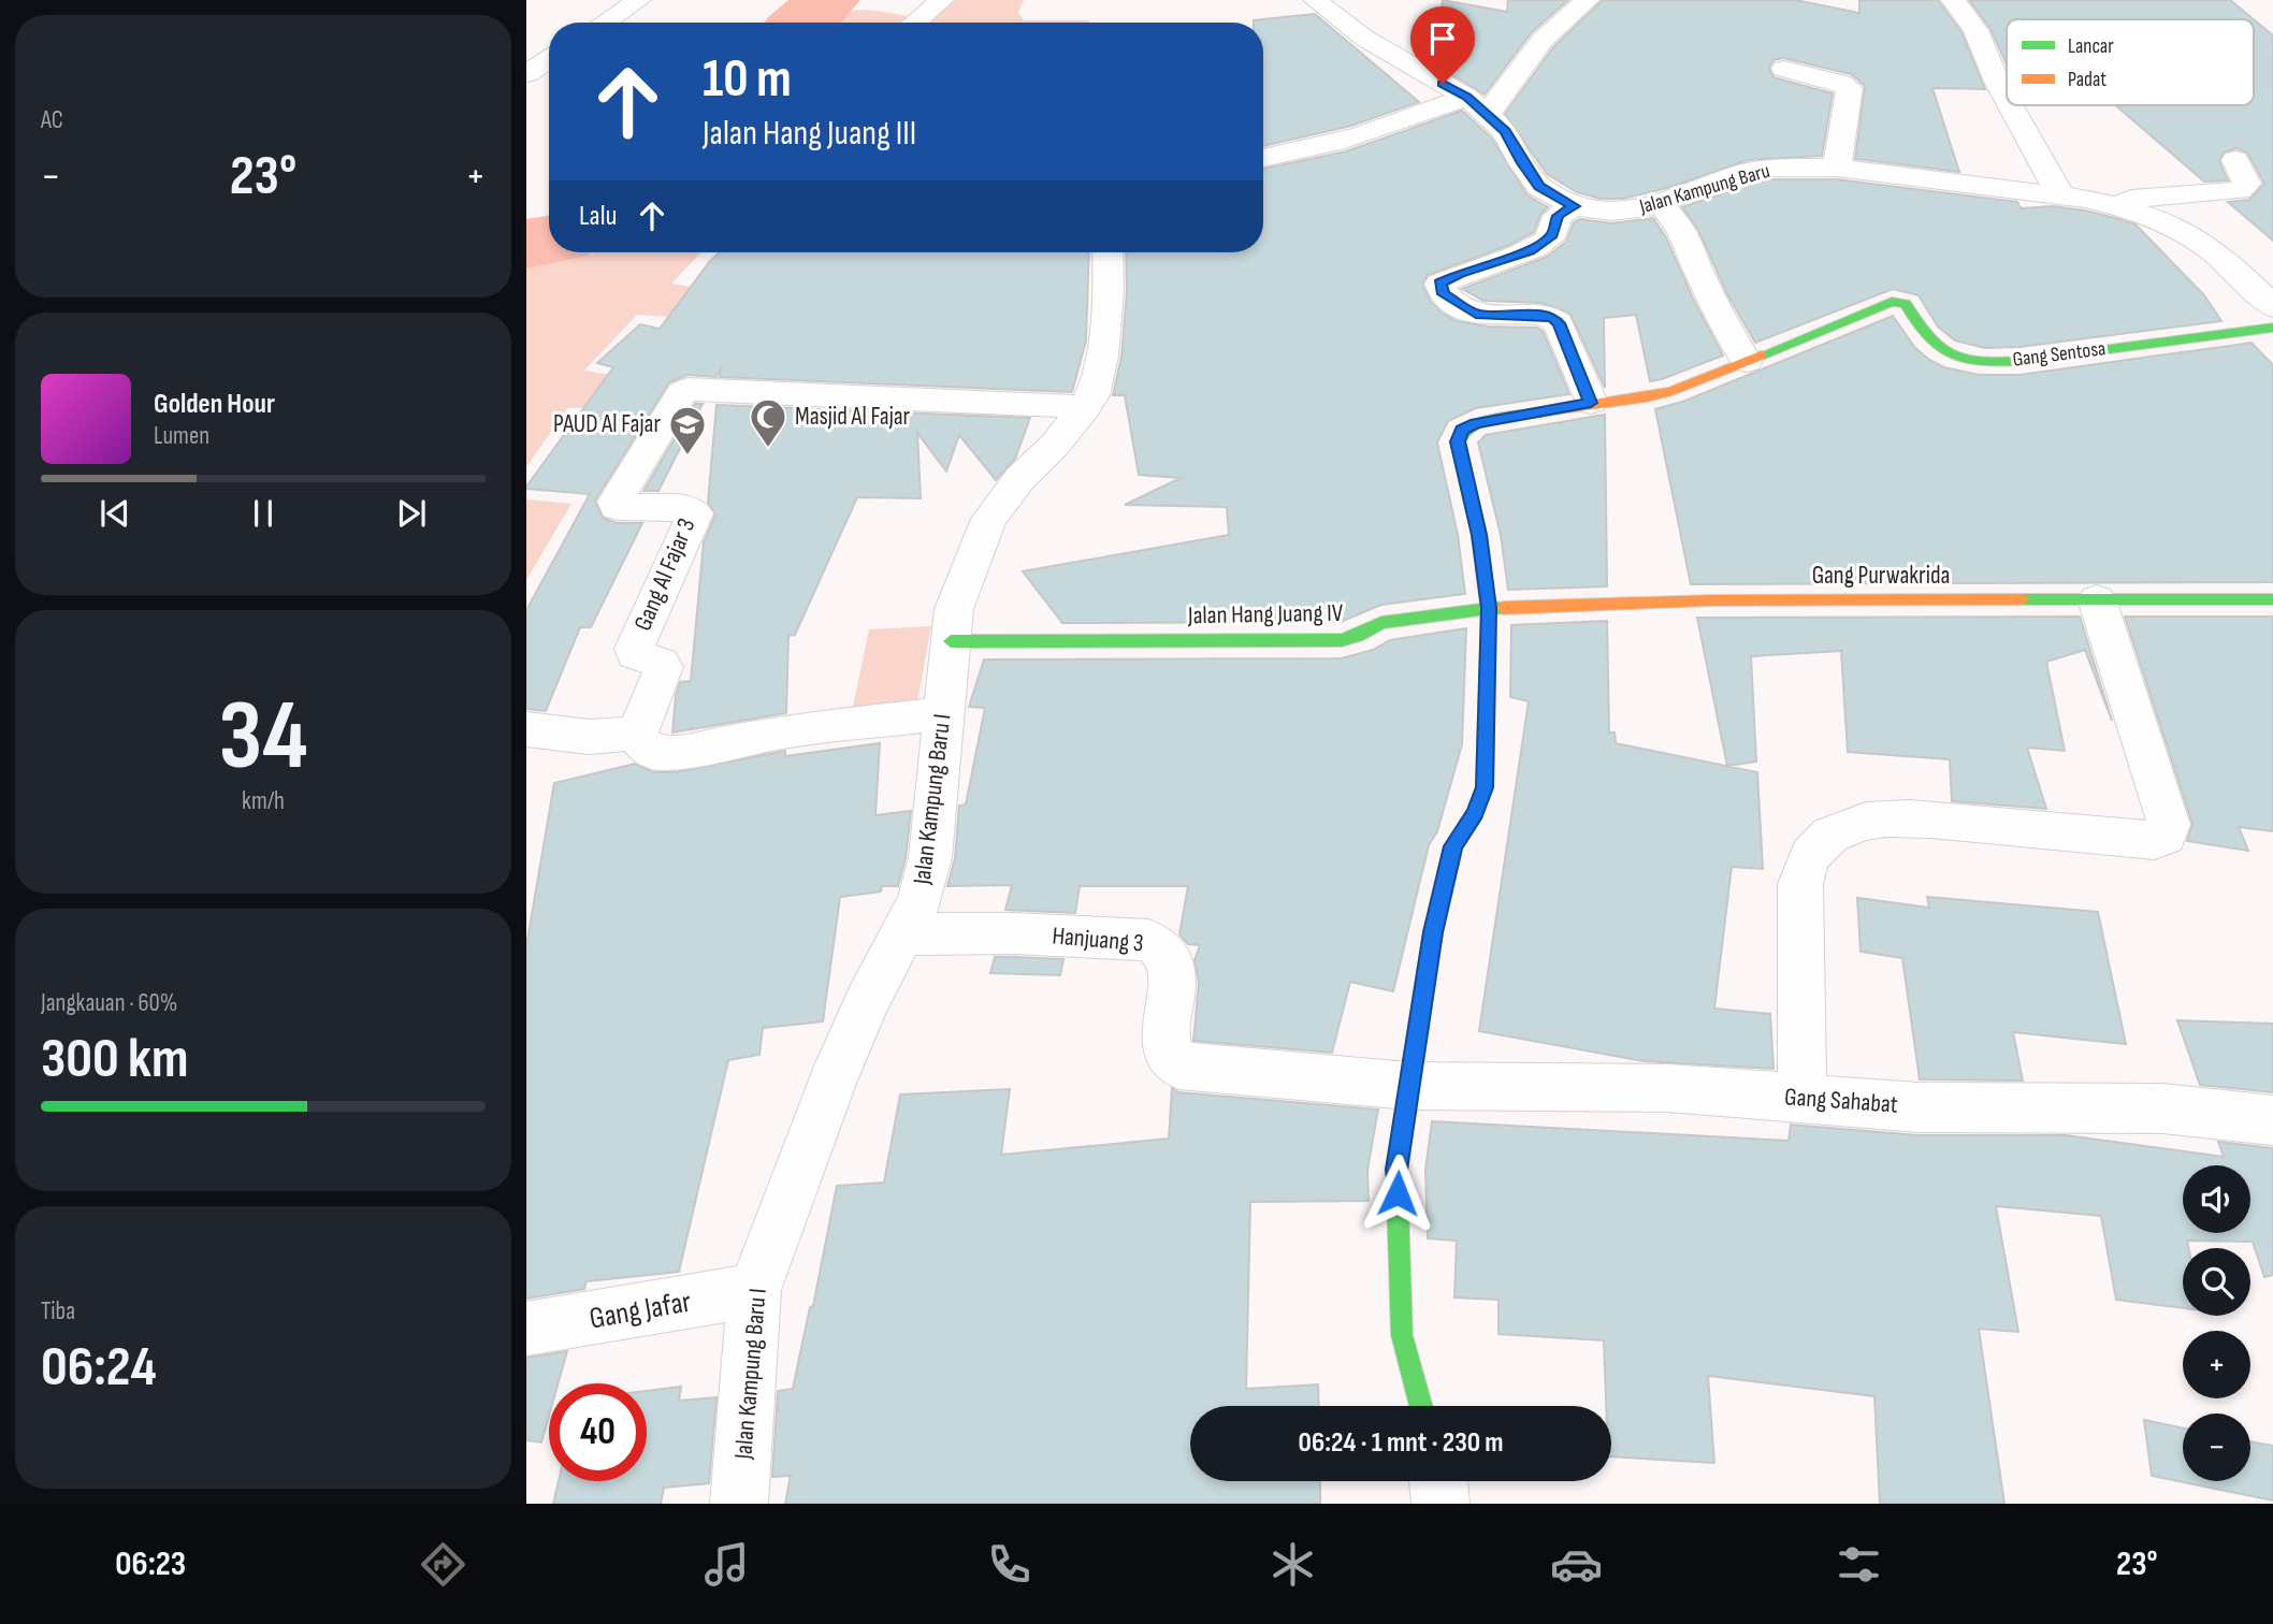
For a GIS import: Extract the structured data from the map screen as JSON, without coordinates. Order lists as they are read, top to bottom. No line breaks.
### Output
{"streets":{"street":["Jalan Kampung Baru","Gang Sentosa","Gang Al Fajar 3","Gang Purwakrida","Jalan Hang Juang IV","Jalan Kampung Baru I","Hanjuang 3","Gang Sahabat","Gang Jafar"]},"crossings":[["Gang Al Fajar 3","Jalan Kampung Baru I"],["Gang Purwakrida","Jalan Hang Juang IV"],["Jalan Hang Juang IV","Jalan Kampung Baru I"],["Jalan Kampung Baru I","Hanjuang 3"],["Jalan Kampung Baru I","Gang Jafar"],["Hanjuang 3","Gang Sahabat"]],"places":{"mosque":["Masjid Al Fajar"],"school or university":["PAUD Al Fajar"]},"legend":["Lancar","Padat"],"page":{"tile":["AC",["34","km/h"],["Jangkauan · 60%","300 km"],["Tiba","06:24"]],"turn":["10 m","Jalan Hang Juang III"],"heat":["−","23°","+"],"then":"Lalu","song":["Golden Hour","Lumen"],"map_buttons":["+","−"],"limit":"40","trip":"06:24 · 1 mnt · 230 m","tabs":["06:23","23°"]}}
